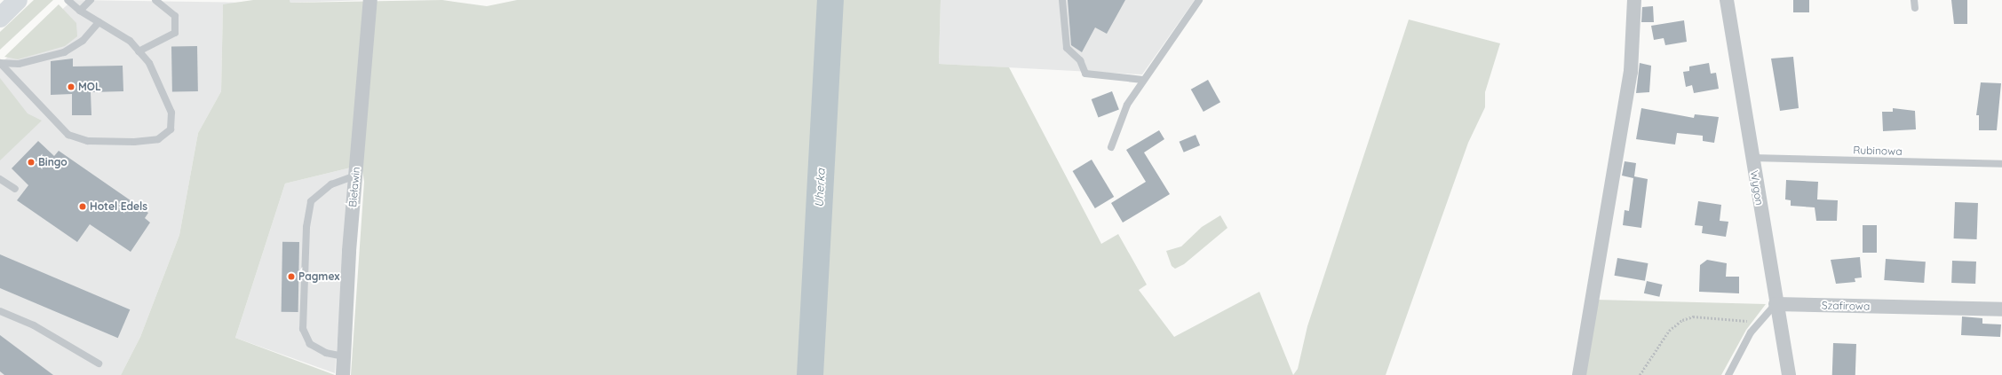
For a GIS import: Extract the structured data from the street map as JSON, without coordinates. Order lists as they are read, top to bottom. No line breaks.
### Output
{"streets":{"street":["Bieławin","Wygon","Szafirowa"],"lane":["Rubinowa"]},"crossings":[["Rubinowa","Wygon"],["Wygon","Szafirowa"]],"water":["Uherka"],"places":["MOL","Bingo","Hotel Edels","Pagmex"]}
